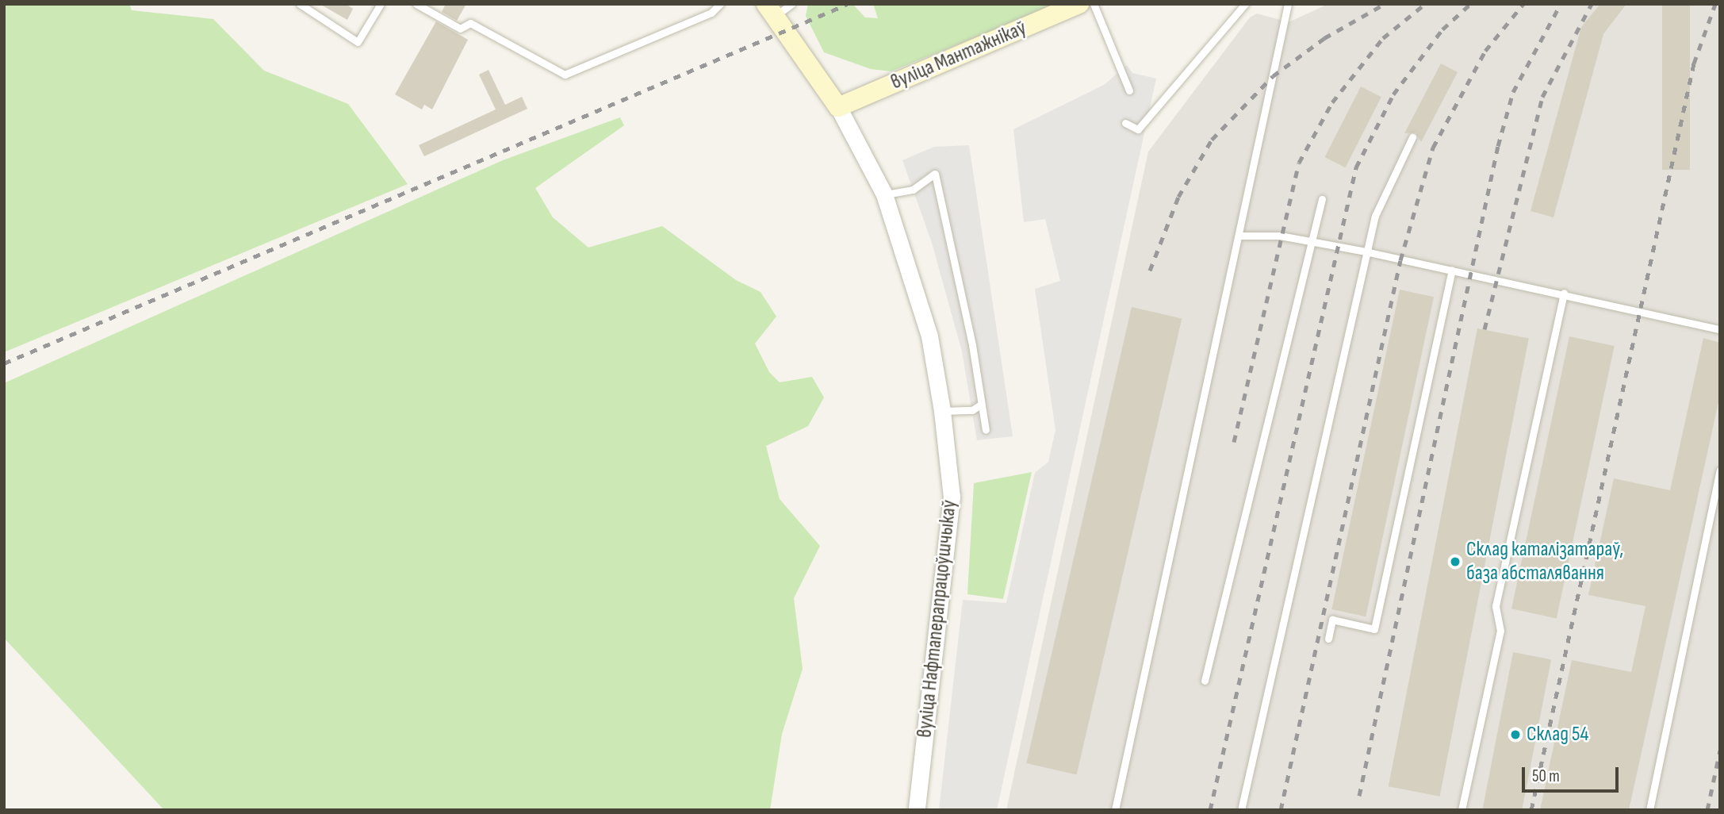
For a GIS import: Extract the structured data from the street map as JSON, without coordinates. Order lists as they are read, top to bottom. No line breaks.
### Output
{"streets":{"main road":["вуліца Мантажнікаў","вуліца Нафтаперапрацоўшчыкаў"]},"crossings":[["вуліца Мантажнікаў","вуліца Нафтаперапрацоўшчыкаў"]],"places":["Склад каталізатараў, база абсталявання","Склад 54"],"scale_bar":"50 m"}
